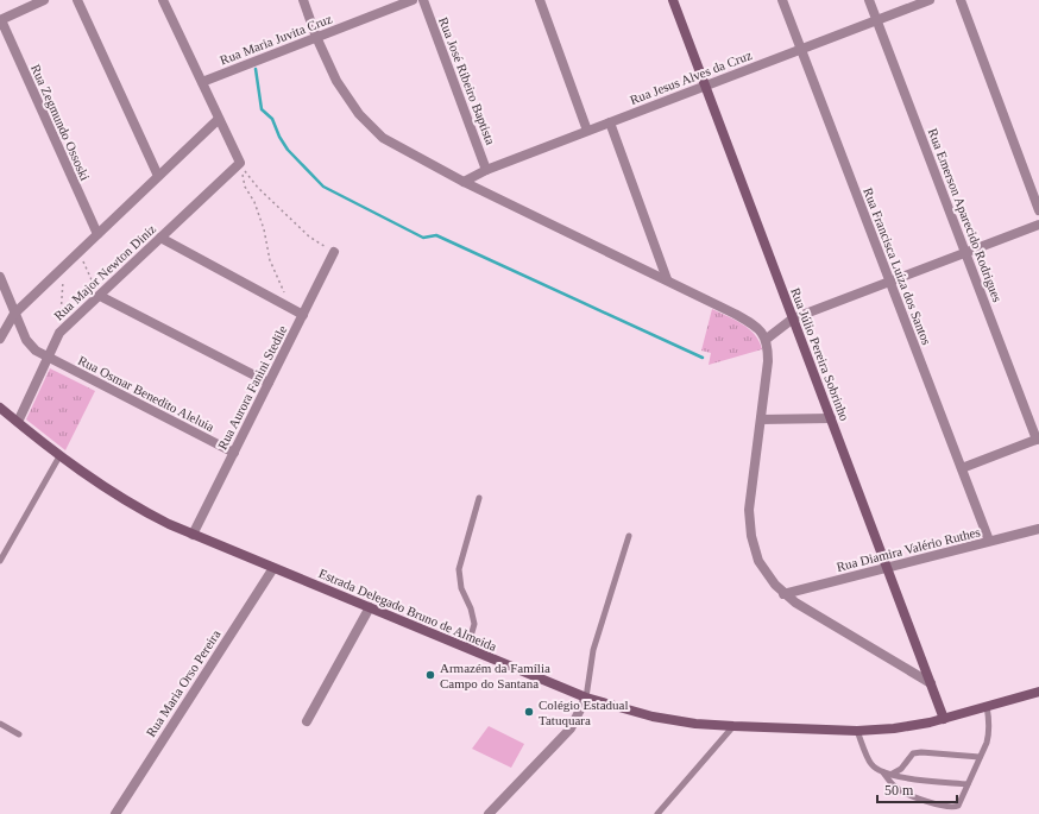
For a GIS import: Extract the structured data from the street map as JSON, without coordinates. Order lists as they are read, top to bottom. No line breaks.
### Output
{"streets":{"main road":["Rua Júlio Pereira Sobrinho","Estrada Delegado Bruno de Almeida"],"street":["Rua Maria Juvita Cruz","Rua Jesus Alves da Cruz","Rua José Ribeiro Baptista","Rua Zegmundo Ossoski","Rua Emerson Aparecido Rodrigues","Rua Francisca Luíza dos Santos","Rua Major Newton Diniz","Rua Aurora Fanini Stedile","Rua Osmar Benedito Aleluia","Rua Diamira Valério Ruthes","Rua Maria Orso Pereira"]},"crossings":[["Rua Jesus Alves da Cruz","Rua José Ribeiro Baptista"],["Rua Jesus Alves da Cruz","Rua Emerson Aparecido Rodrigues"],["Rua Jesus Alves da Cruz","Rua Francisca Luíza dos Santos"],["Rua Jesus Alves da Cruz","Rua Júlio Pereira Sobrinho"],["Rua Francisca Luíza dos Santos","Rua Diamira Valério Ruthes"],["Rua Major Newton Diniz","Rua Osmar Benedito Aleluia"],["Rua Major Newton Diniz","Estrada Delegado Bruno de Almeida"],["Rua Júlio Pereira Sobrinho","Rua Diamira Valério Ruthes"],["Rua Júlio Pereira Sobrinho","Estrada Delegado Bruno de Almeida"],["Rua Aurora Fanini Stedile","Rua Osmar Benedito Aleluia"],["Rua Aurora Fanini Stedile","Estrada Delegado Bruno de Almeida"],["Estrada Delegado Bruno de Almeida","Rua Maria Orso Pereira"]],"places":["Armazém da Família Campo do Santana","Colégio Estadual Tatuquara"],"scale_bar":"50 m"}
